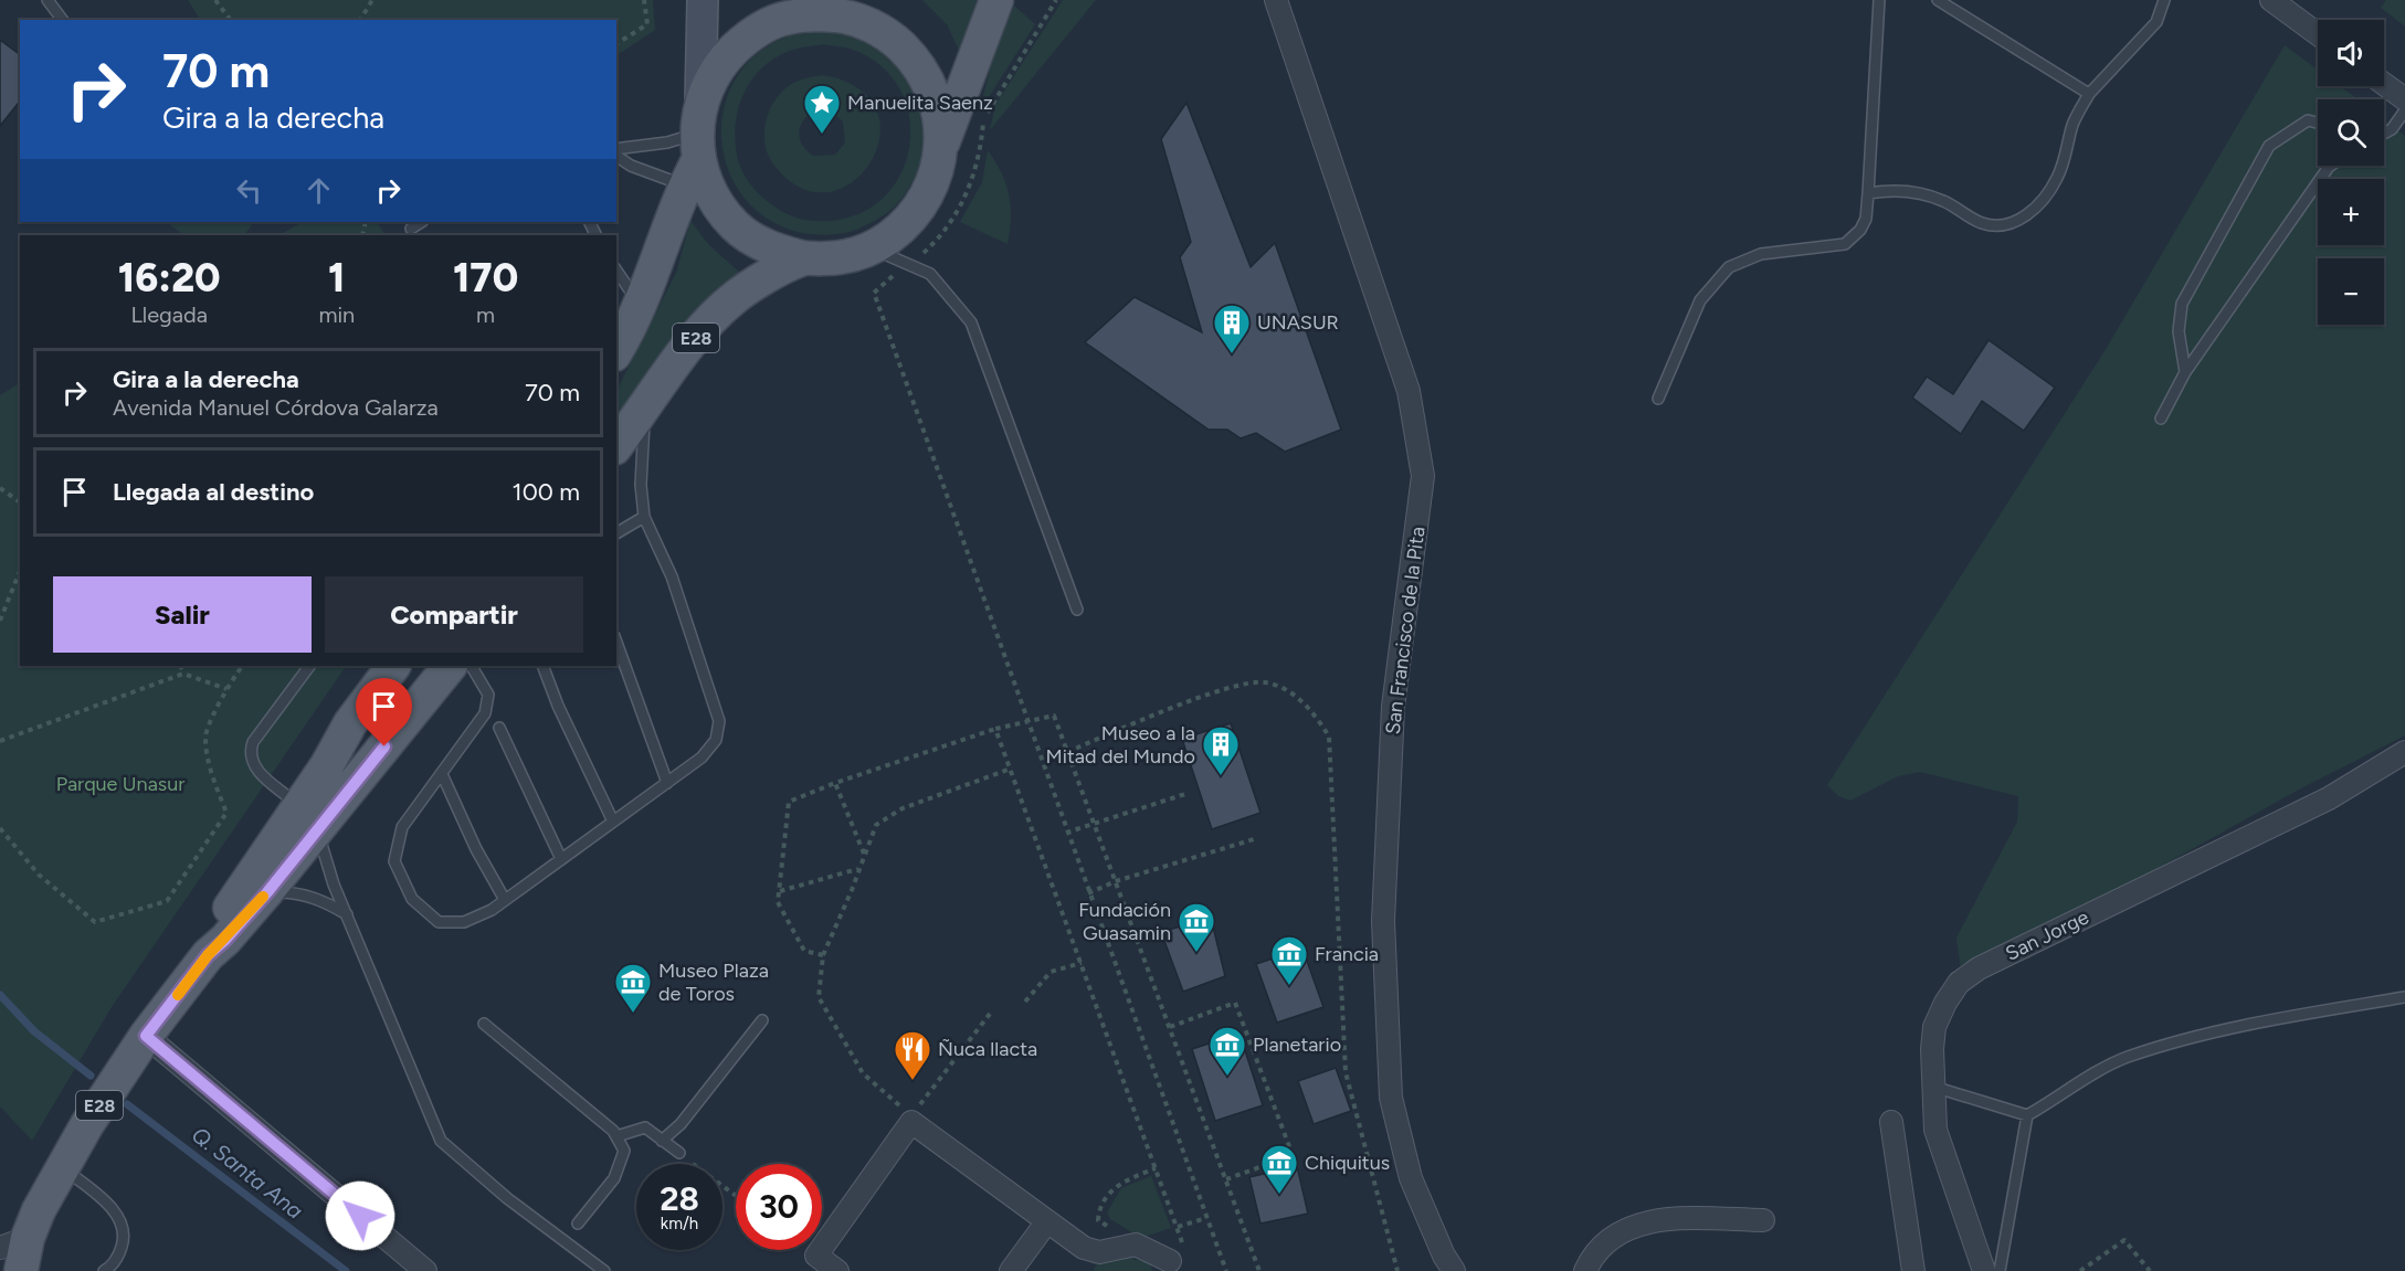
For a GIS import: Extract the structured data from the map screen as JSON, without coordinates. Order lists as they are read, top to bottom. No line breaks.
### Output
{"streets":{"main road":["E28"],"street":["San Francisco de la Pita","San Jorge"]},"water":["Q. Santa Ana"],"parks":["Parque Unasur"],"places":{"place":["Manuelita Saenz"],"building":["UNASUR","Museo a la Mitad del Mundo"],"museum":["Fundación Guasamin","Francia","Museo Plaza de Toros","Planetario","Chiquitus"],"restaurant":["Ñuca llacta"]},"page":{"map_buttons":["+","−"],"turn":["70 m","Gira a la derecha"],"eta":["16:20","Llegada","1","min","170","m"],"list":[{"name":"Gira a la derecha","note":"Avenida Manuel Córdova Galarza","value":"70 m"},{"name":"Llegada al destino","value":"100 m"}],"buttons":["Salir","Compartir"],"speed":"28 km/h","limit":"30"}}
